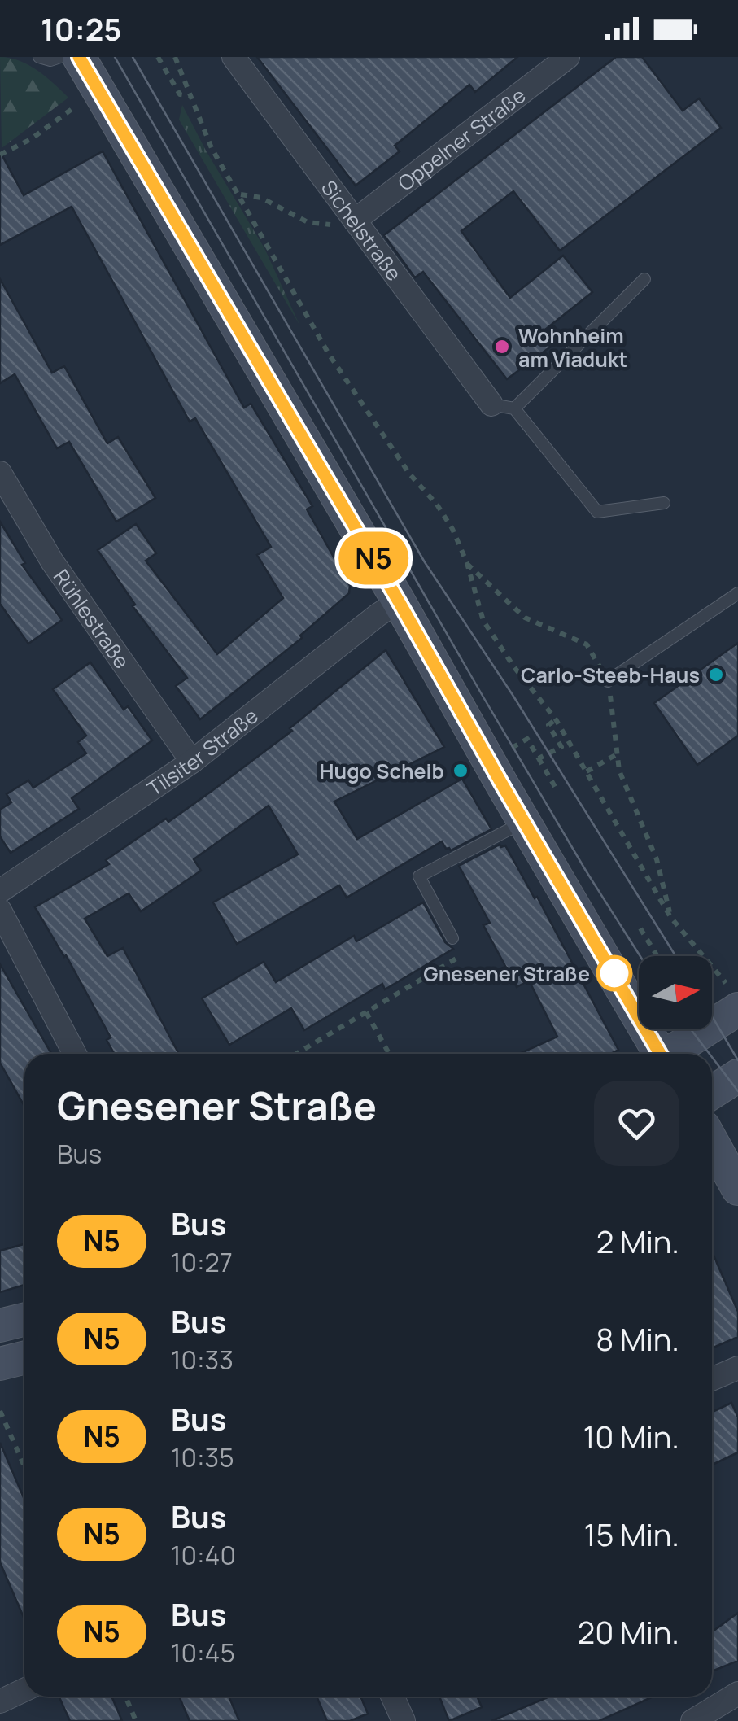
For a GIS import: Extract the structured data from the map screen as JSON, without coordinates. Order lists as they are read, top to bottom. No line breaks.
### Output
{"streets":{"street":["Oppelner Straße","Sichelstraße","Rühlestraße","Tilsiter Straße"]},"crossings":[["Oppelner Straße","Sichelstraße"],["Rühlestraße","Tilsiter Straße"]],"places":["Wohnheim am Viadukt","Carlo-Steeb-Haus","Hugo Scheib","Gnesener Straße"],"lines":["bus line N5"],"north":"right","page":{"status":"10:25","on_map":"N5","heading":["Gnesener Straße","Bus"],"list":[{"mark":"N5","name":"Bus","note":"10:27","value":"2 Min."},{"mark":"N5","name":"Bus","note":"10:33","value":"8 Min."},{"mark":"N5","name":"Bus","note":"10:35","value":"10 Min."},{"mark":"N5","name":"Bus","note":"10:40","value":"15 Min."},{"mark":"N5","name":"Bus","note":"10:45","value":"20 Min."}]}}
